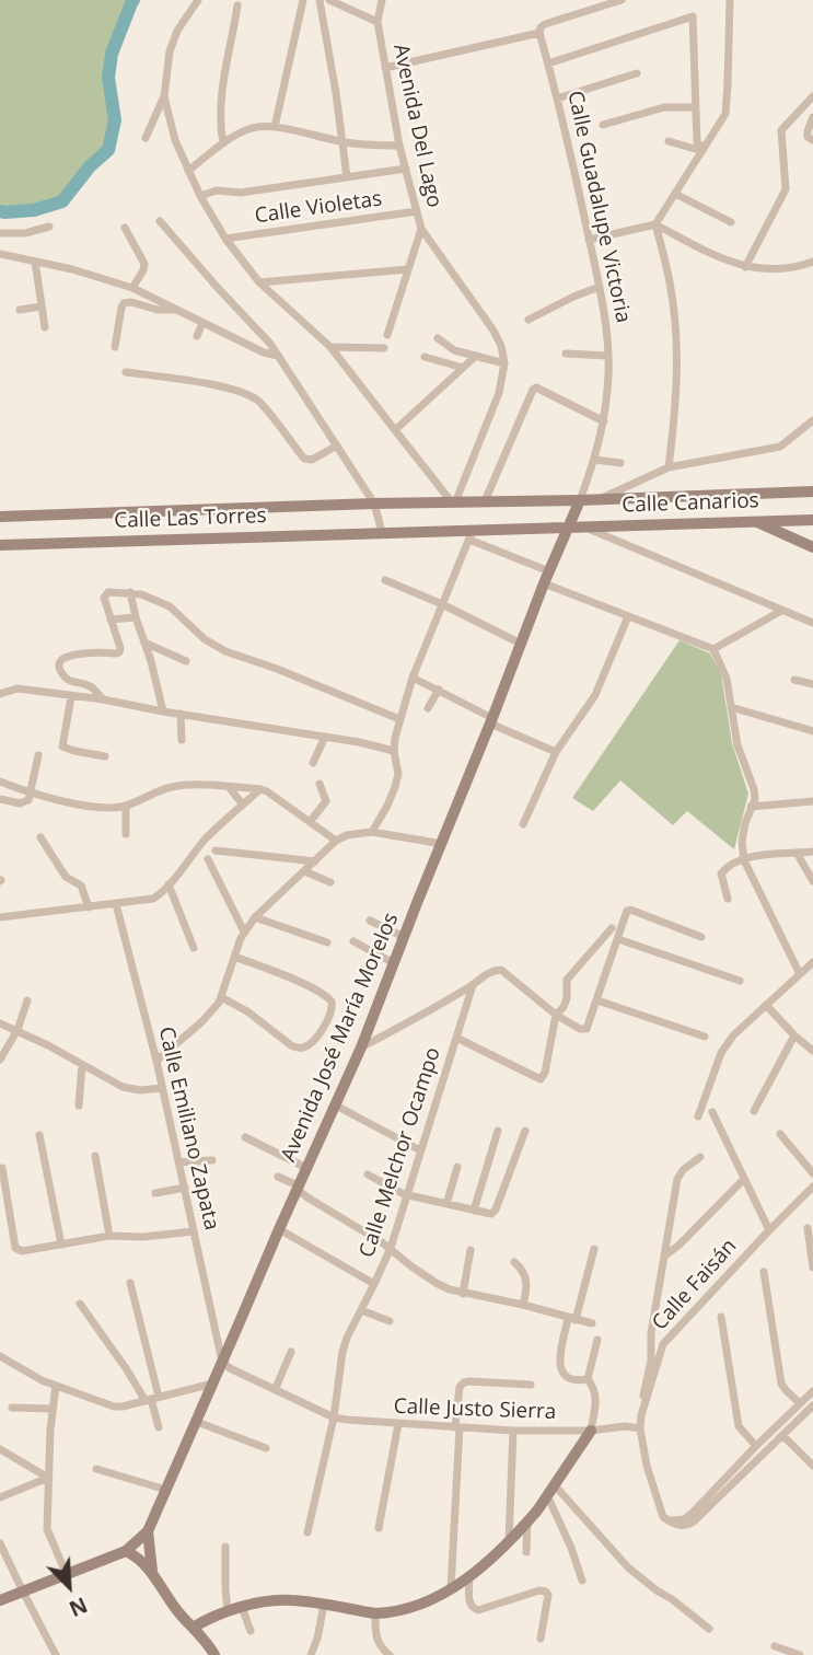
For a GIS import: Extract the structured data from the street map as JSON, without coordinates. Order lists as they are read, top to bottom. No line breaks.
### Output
{"streets":{"street":["Avenida Del Lago","Calle Guadalupe Victoria","Calle Violetas","Calle Canarios","Calle Las Torres","Avenida José María Morelos","Calle Emiliano Zapata","Calle Melchor Ocampo","Calle Faisán","Calle Justo Sierra"]},"crossings":[["Avenida Del Lago","Calle Violetas"],["Calle Guadalupe Victoria","Calle Canarios"],["Calle Guadalupe Victoria","Avenida José María Morelos"],["Calle Canarios","Calle Las Torres"],["Calle Canarios","Avenida José María Morelos"],["Avenida José María Morelos","Calle Emiliano Zapata"],["Avenida José María Morelos","Calle Justo Sierra"],["Calle Emiliano Zapata","Calle Justo Sierra"],["Calle Melchor Ocampo","Calle Justo Sierra"],["Calle Faisán","Calle Justo Sierra"]],"north":"bottom right"}
